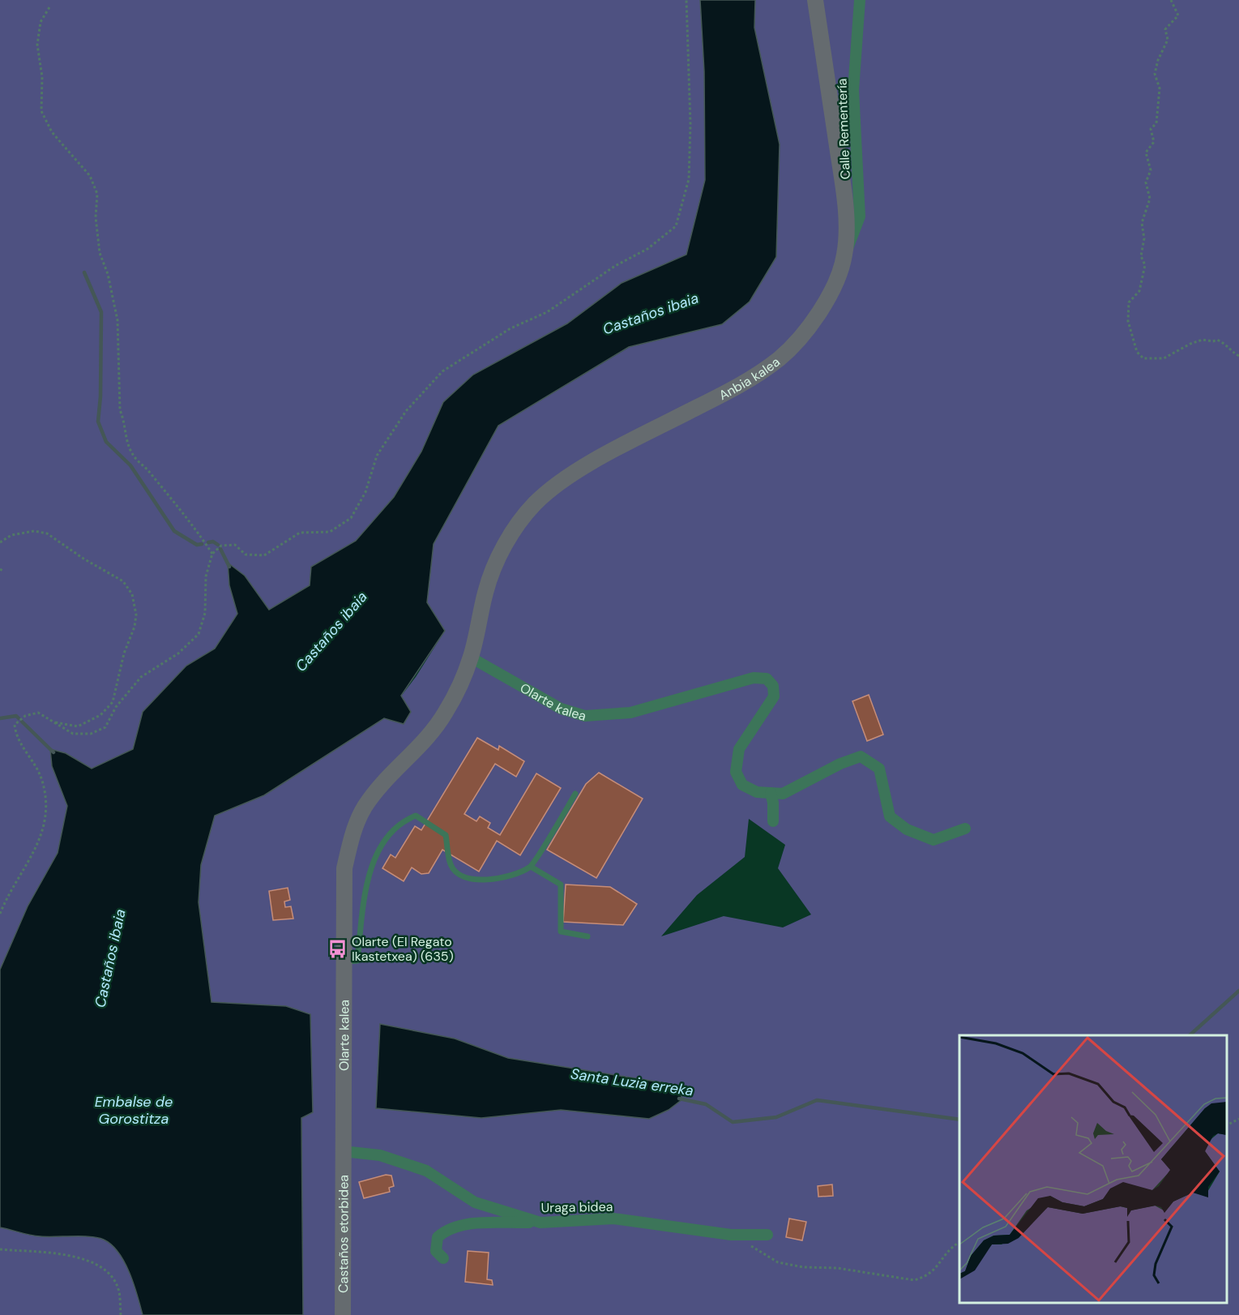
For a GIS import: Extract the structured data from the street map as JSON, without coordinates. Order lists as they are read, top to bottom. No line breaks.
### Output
{"streets":{"street":["Calle Rementería","Anbia kalea","Olarte kalea","Uraga bidea","Castaños etorbidea"]},"crossings":[["Calle Rementería","Anbia kalea"],["Anbia kalea","Olarte kalea"],["Olarte kalea","Uraga bidea"],["Olarte kalea","Castaños etorbidea"],["Uraga bidea","Castaños etorbidea"]],"water":["Castaños ibaia","Santa Luzia erreka","Embalse de Gorostitza"],"places":{"bus stop":["Olarte (El Regato Ikastetxea) (635)"]}}
